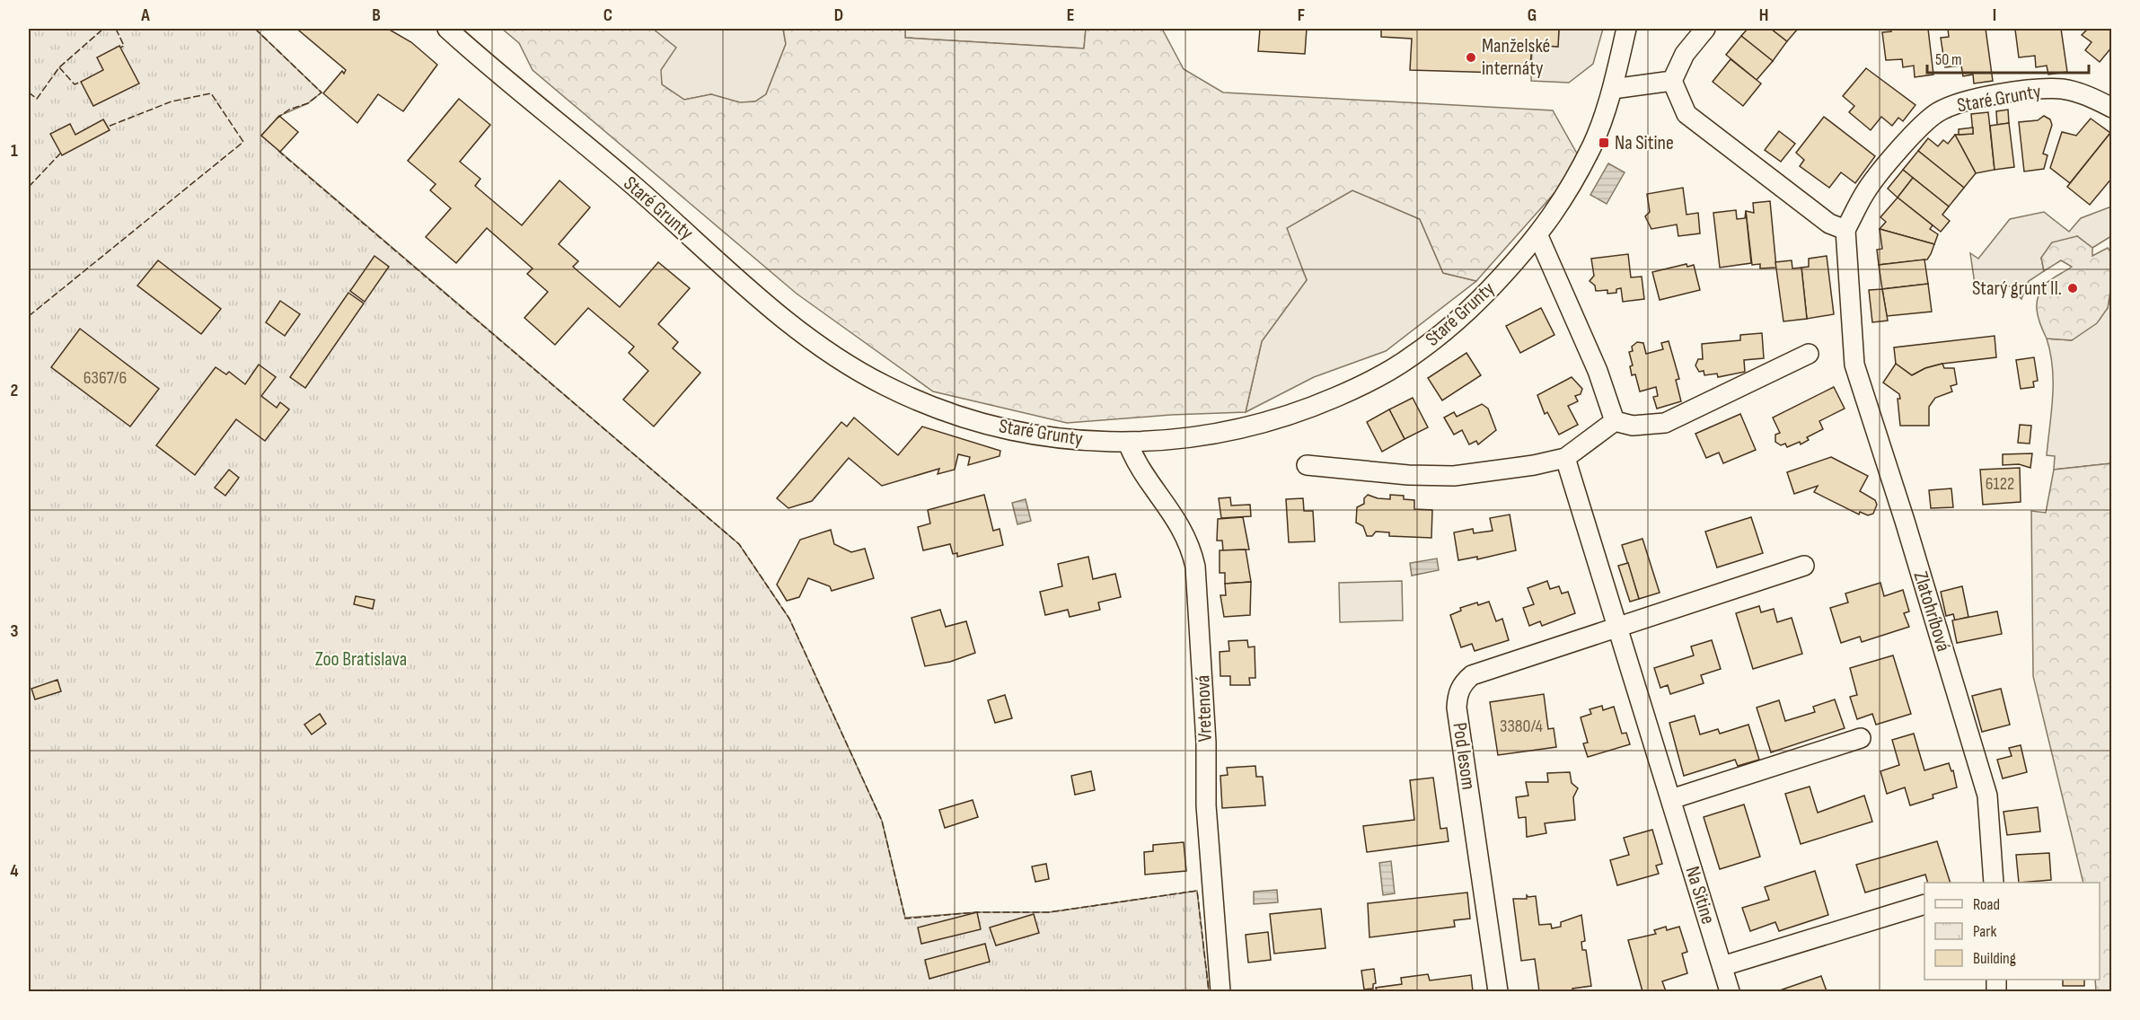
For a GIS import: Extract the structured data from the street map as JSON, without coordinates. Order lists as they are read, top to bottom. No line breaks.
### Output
{"streets":{"street":["Staré Grunty","Zlatohríbová","Vretenová","Pod lesom","Na Sitine"]},"crossings":[["Staré Grunty","Zlatohríbová"],["Staré Grunty","Vretenová"],["Pod lesom","Na Sitine"]],"parks":["Zoo Bratislava"],"places":{"other":["Manželské internáty","Starý grunt II."],"transit":["Na Sitine"]},"house_numbers":["6367/6","6122","3380/4"],"legend":["Road","Park","Building"],"scale_bar":"50 m","grid":{"columns":["A","B","C","D","E","F","G","H","I"],"rows":["1","2","3","4"]}}
